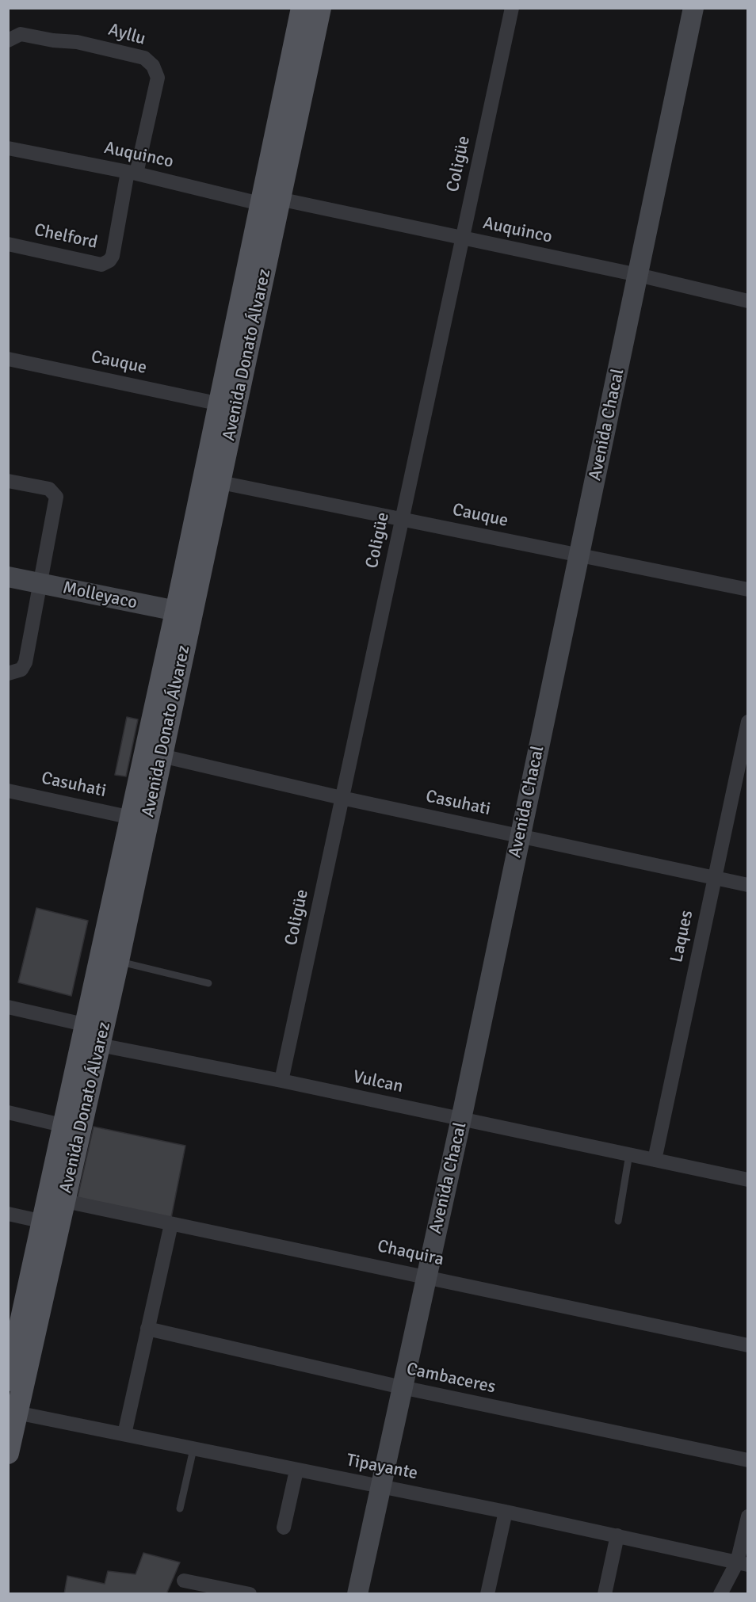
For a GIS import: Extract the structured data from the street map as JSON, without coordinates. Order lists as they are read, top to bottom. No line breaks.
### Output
{"streets":{"main road":["Avenida Donato Álvarez","Avenida Chacal","Molleyaco"],"street":["Ayllu","Auquinco","Coligüe","Chelford","Cauque","Casuhati","Laques","Vulcan","Chaquira","Cambaceres","Tipayante"]},"crossings":[["Ayllu","Auquinco"],["Ayllu","Chelford"],["Auquinco","Coligüe"],["Auquinco","Chelford"],["Auquinco","Avenida Donato Álvarez"],["Auquinco","Avenida Chacal"],["Coligüe","Cauque"],["Coligüe","Casuhati"],["Coligüe","Vulcan"],["Avenida Donato Álvarez","Cauque"],["Avenida Donato Álvarez","Molleyaco"],["Avenida Donato Álvarez","Casuhati"],["Avenida Donato Álvarez","Vulcan"],["Avenida Donato Álvarez","Chaquira"],["Avenida Donato Álvarez","Tipayante"],["Cauque","Avenida Chacal"],["Avenida Chacal","Casuhati"],["Avenida Chacal","Vulcan"],["Avenida Chacal","Chaquira"],["Avenida Chacal","Cambaceres"],["Avenida Chacal","Tipayante"],["Casuhati","Laques"],["Laques","Vulcan"]]}
